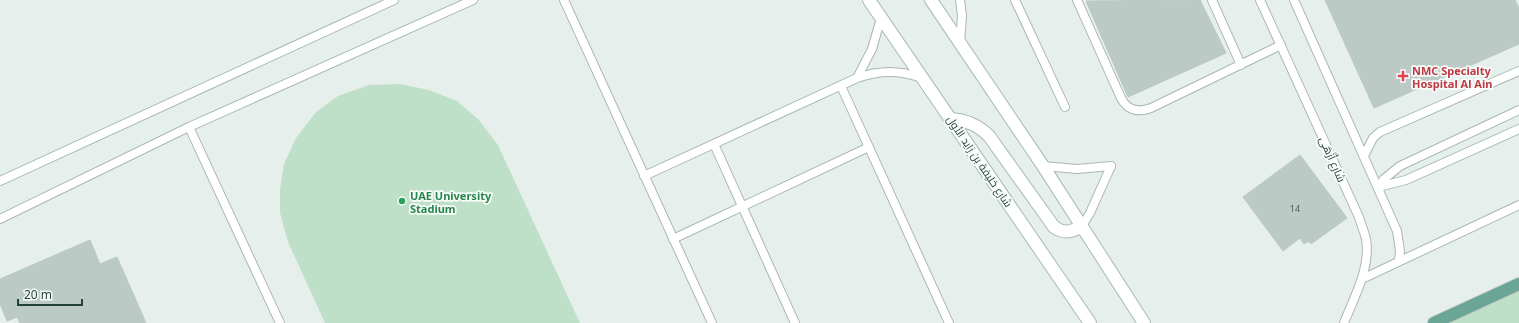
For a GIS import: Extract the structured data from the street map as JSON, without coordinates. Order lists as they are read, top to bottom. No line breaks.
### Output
{"streets":{"main road":["شارع خليفة بن زايد الأول"],"lane":["شارع أَزْهَى"]},"places":{"health":["NMC Specialty Hospital Al Ain"],"other":["UAE University Stadium"]},"house_numbers":["14"],"scale_bar":"20 m"}
